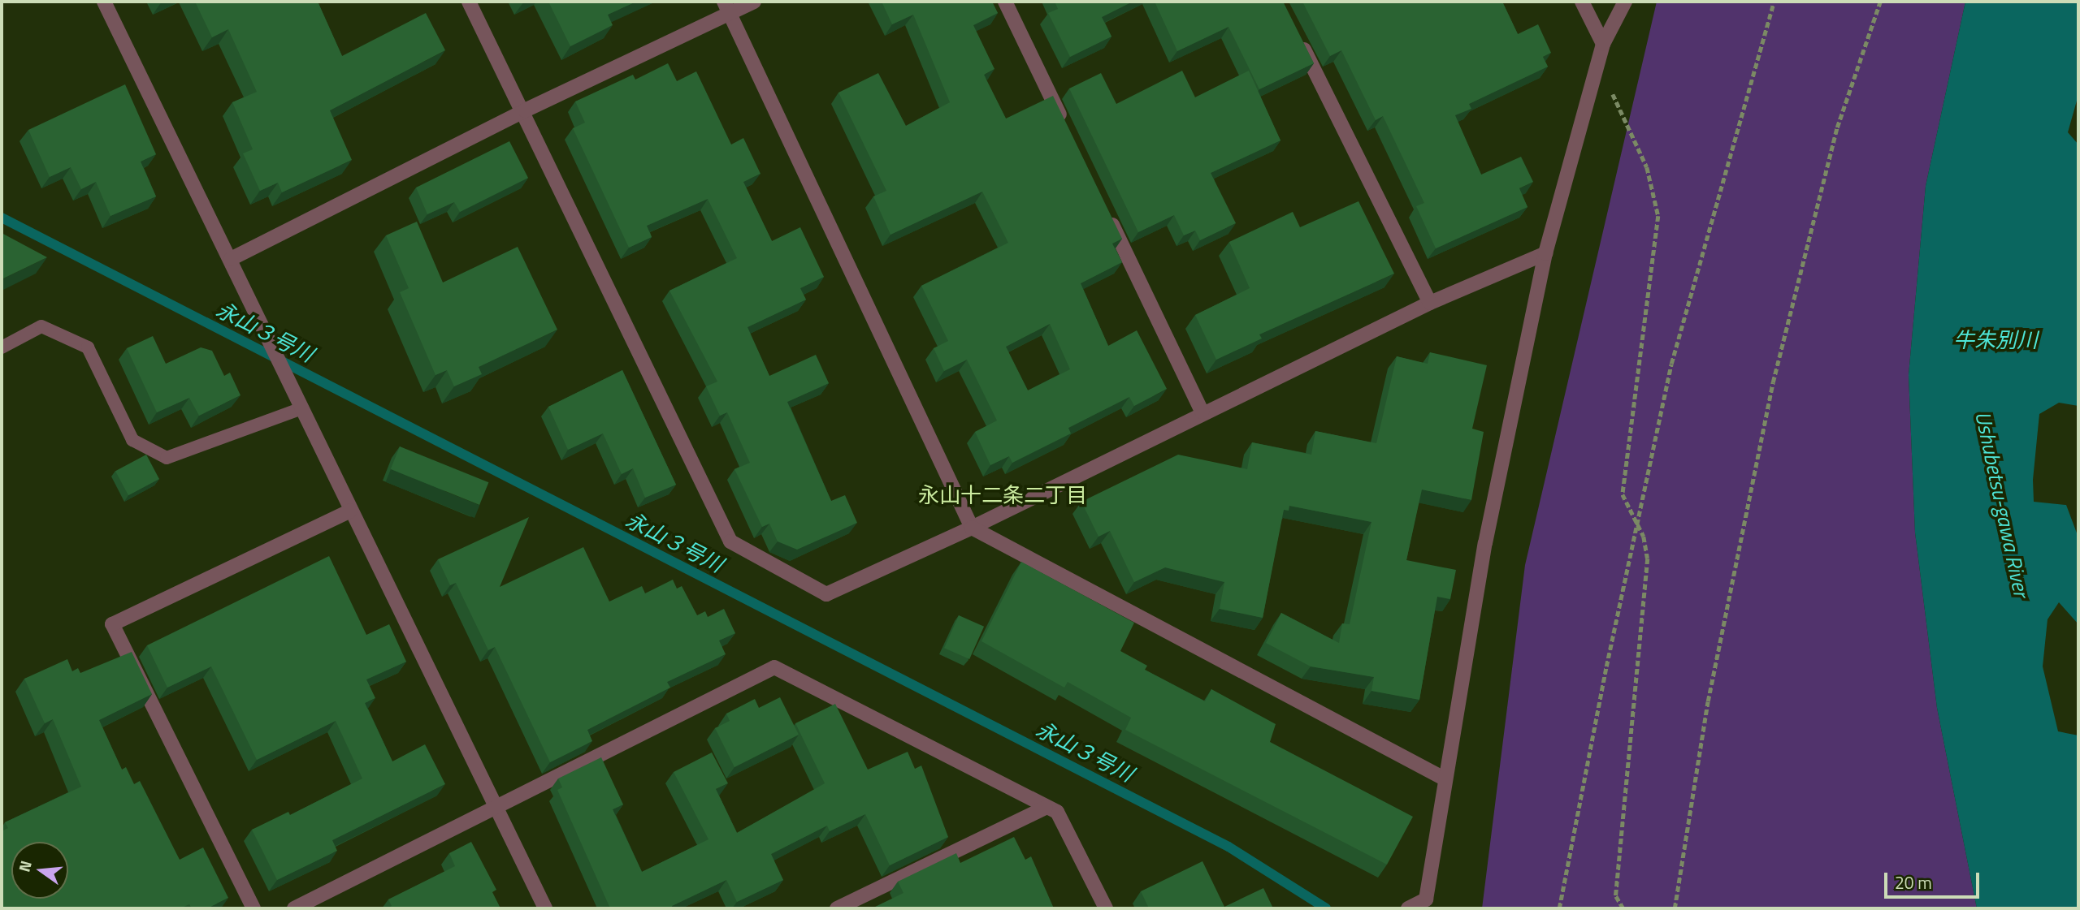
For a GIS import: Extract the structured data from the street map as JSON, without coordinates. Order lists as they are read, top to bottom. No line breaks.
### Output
{"districts":["永山十二条二丁目"],"water":["永山３号川","牛朱別川","Ushubetsu-gawa River"],"scale_bar":"20 m","north":"left"}
